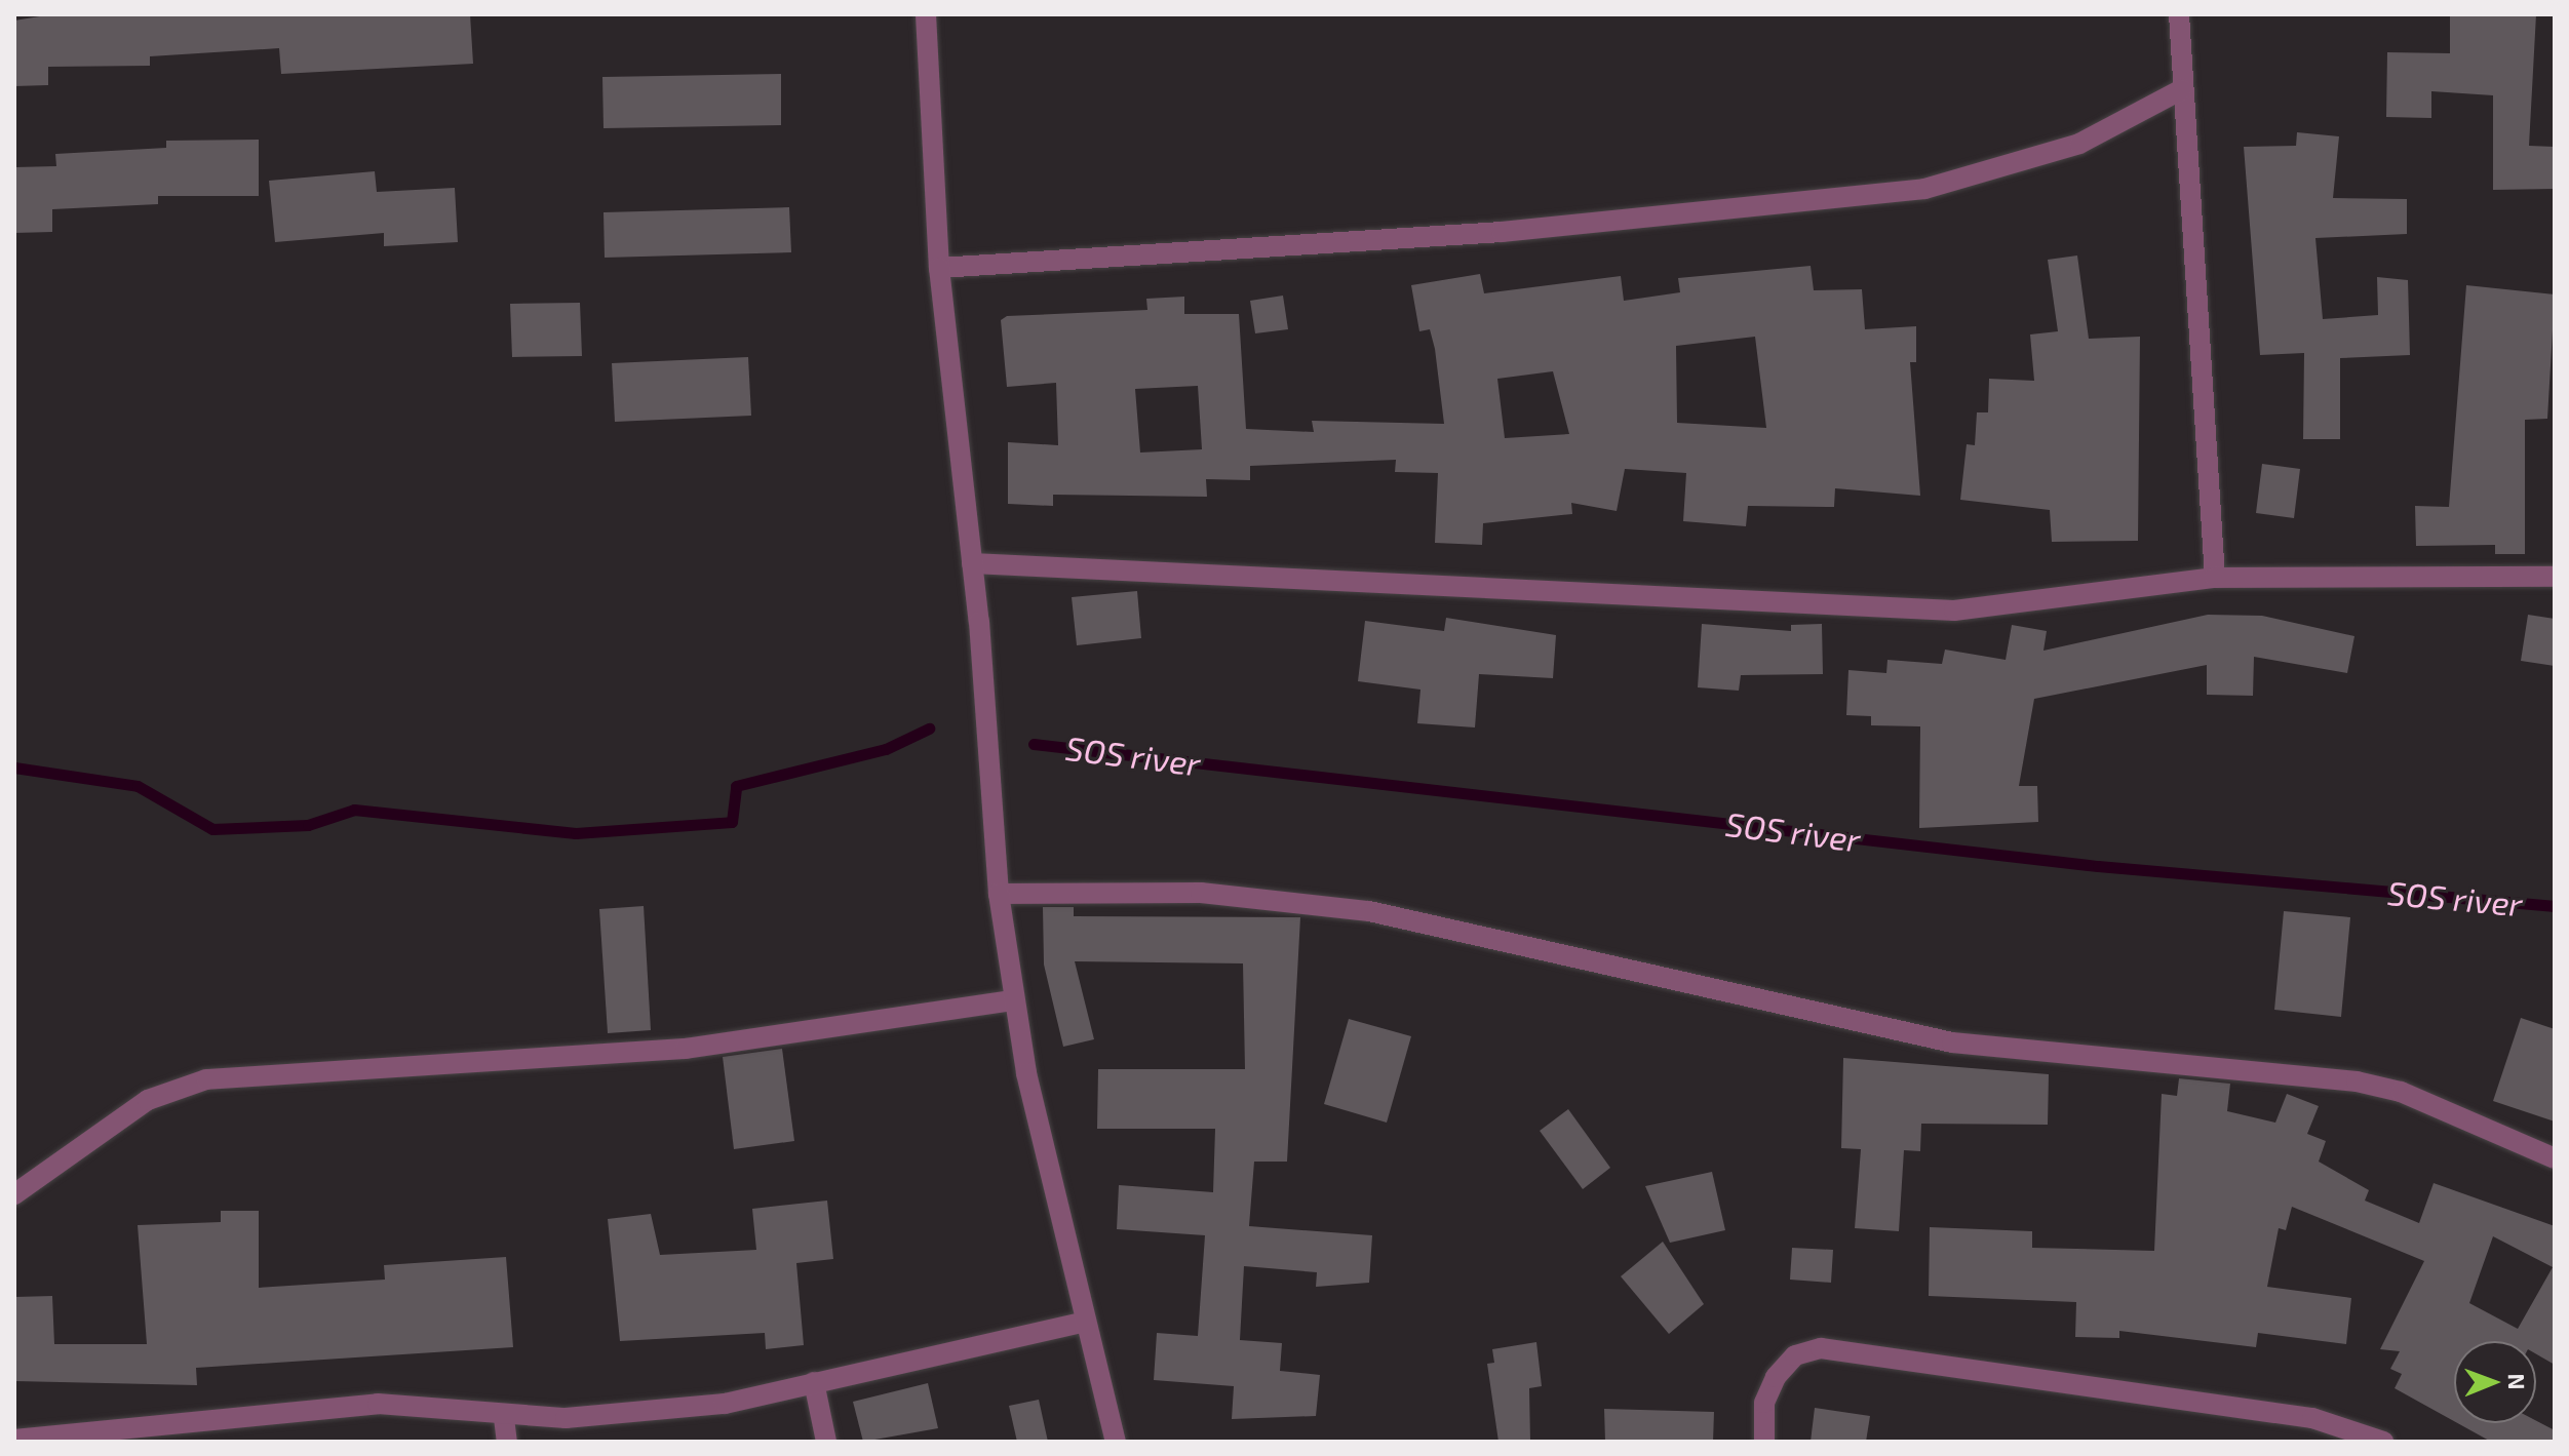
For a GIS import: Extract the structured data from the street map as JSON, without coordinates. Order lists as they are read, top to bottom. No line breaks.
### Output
{"water":["SOS river"],"north":"right"}
